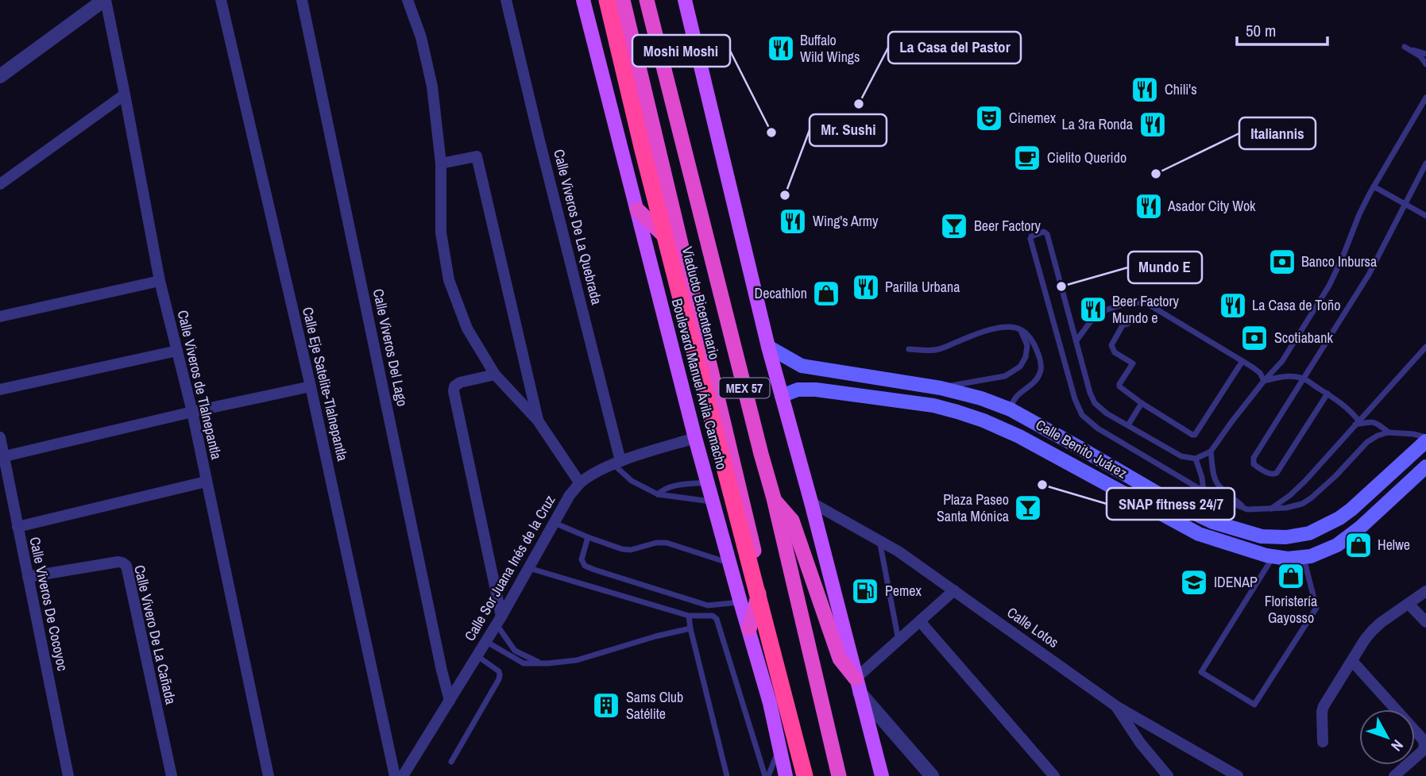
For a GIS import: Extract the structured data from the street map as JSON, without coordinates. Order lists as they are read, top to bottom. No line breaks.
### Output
{"streets":{"highway":["Viaducto Bicentenario","Boulevard Manuel Ávila Camacho","MEX 57"],"main road":["Calle Benito Juárez"],"street":["Calle Viveros De La Quebrada","Calle Viveros Del Lago","Calle Eje Satelite-Tlalnepantla","Calle Viveros de Tlalnepantla","Calle Sor Juana Inés de la Cruz","Calle Viveros De Cocoyoc","Calle Lotos","Calle Vivero De La Cañada"]},"crossings":[["Calle Viveros De La Quebrada","Calle Sor Juana Inés de la Cruz"],["Calle Viveros Del Lago","Calle Sor Juana Inés de la Cruz"],["Boulevard Manuel Ávila Camacho","Calle Sor Juana Inés de la Cruz"],["Calle Viveros De Cocoyoc","Calle Vivero De La Cañada"]],"places":{"restaurant":["Buffalo Wild Wings","Chili's","La 3ra Ronda","Asador City Wok","Wing's Army","Parilla Urbana","La Casa de Toño","Beer Factory Mundo e"],"other":["La Casa del Pastor","Moshi Moshi","Italiannis","Mr. Sushi","Mundo E","SNAP fitness 24/7"],"theatre":["Cinemex"],"cafe":["Cielito Querido"],"bar":["Beer Factory","Plaza Paseo Santa Mónica"],"bank":["Banco Inbursa","Scotiabank"],"shop":["Decathlon","Helwe","Floristería Gayosso"],"school or university":["IDENAP"],"fuel station":["Pemex"],"building":["Sams Club Satélite"]},"scale_bar":"50 m","north":"bottom right"}
